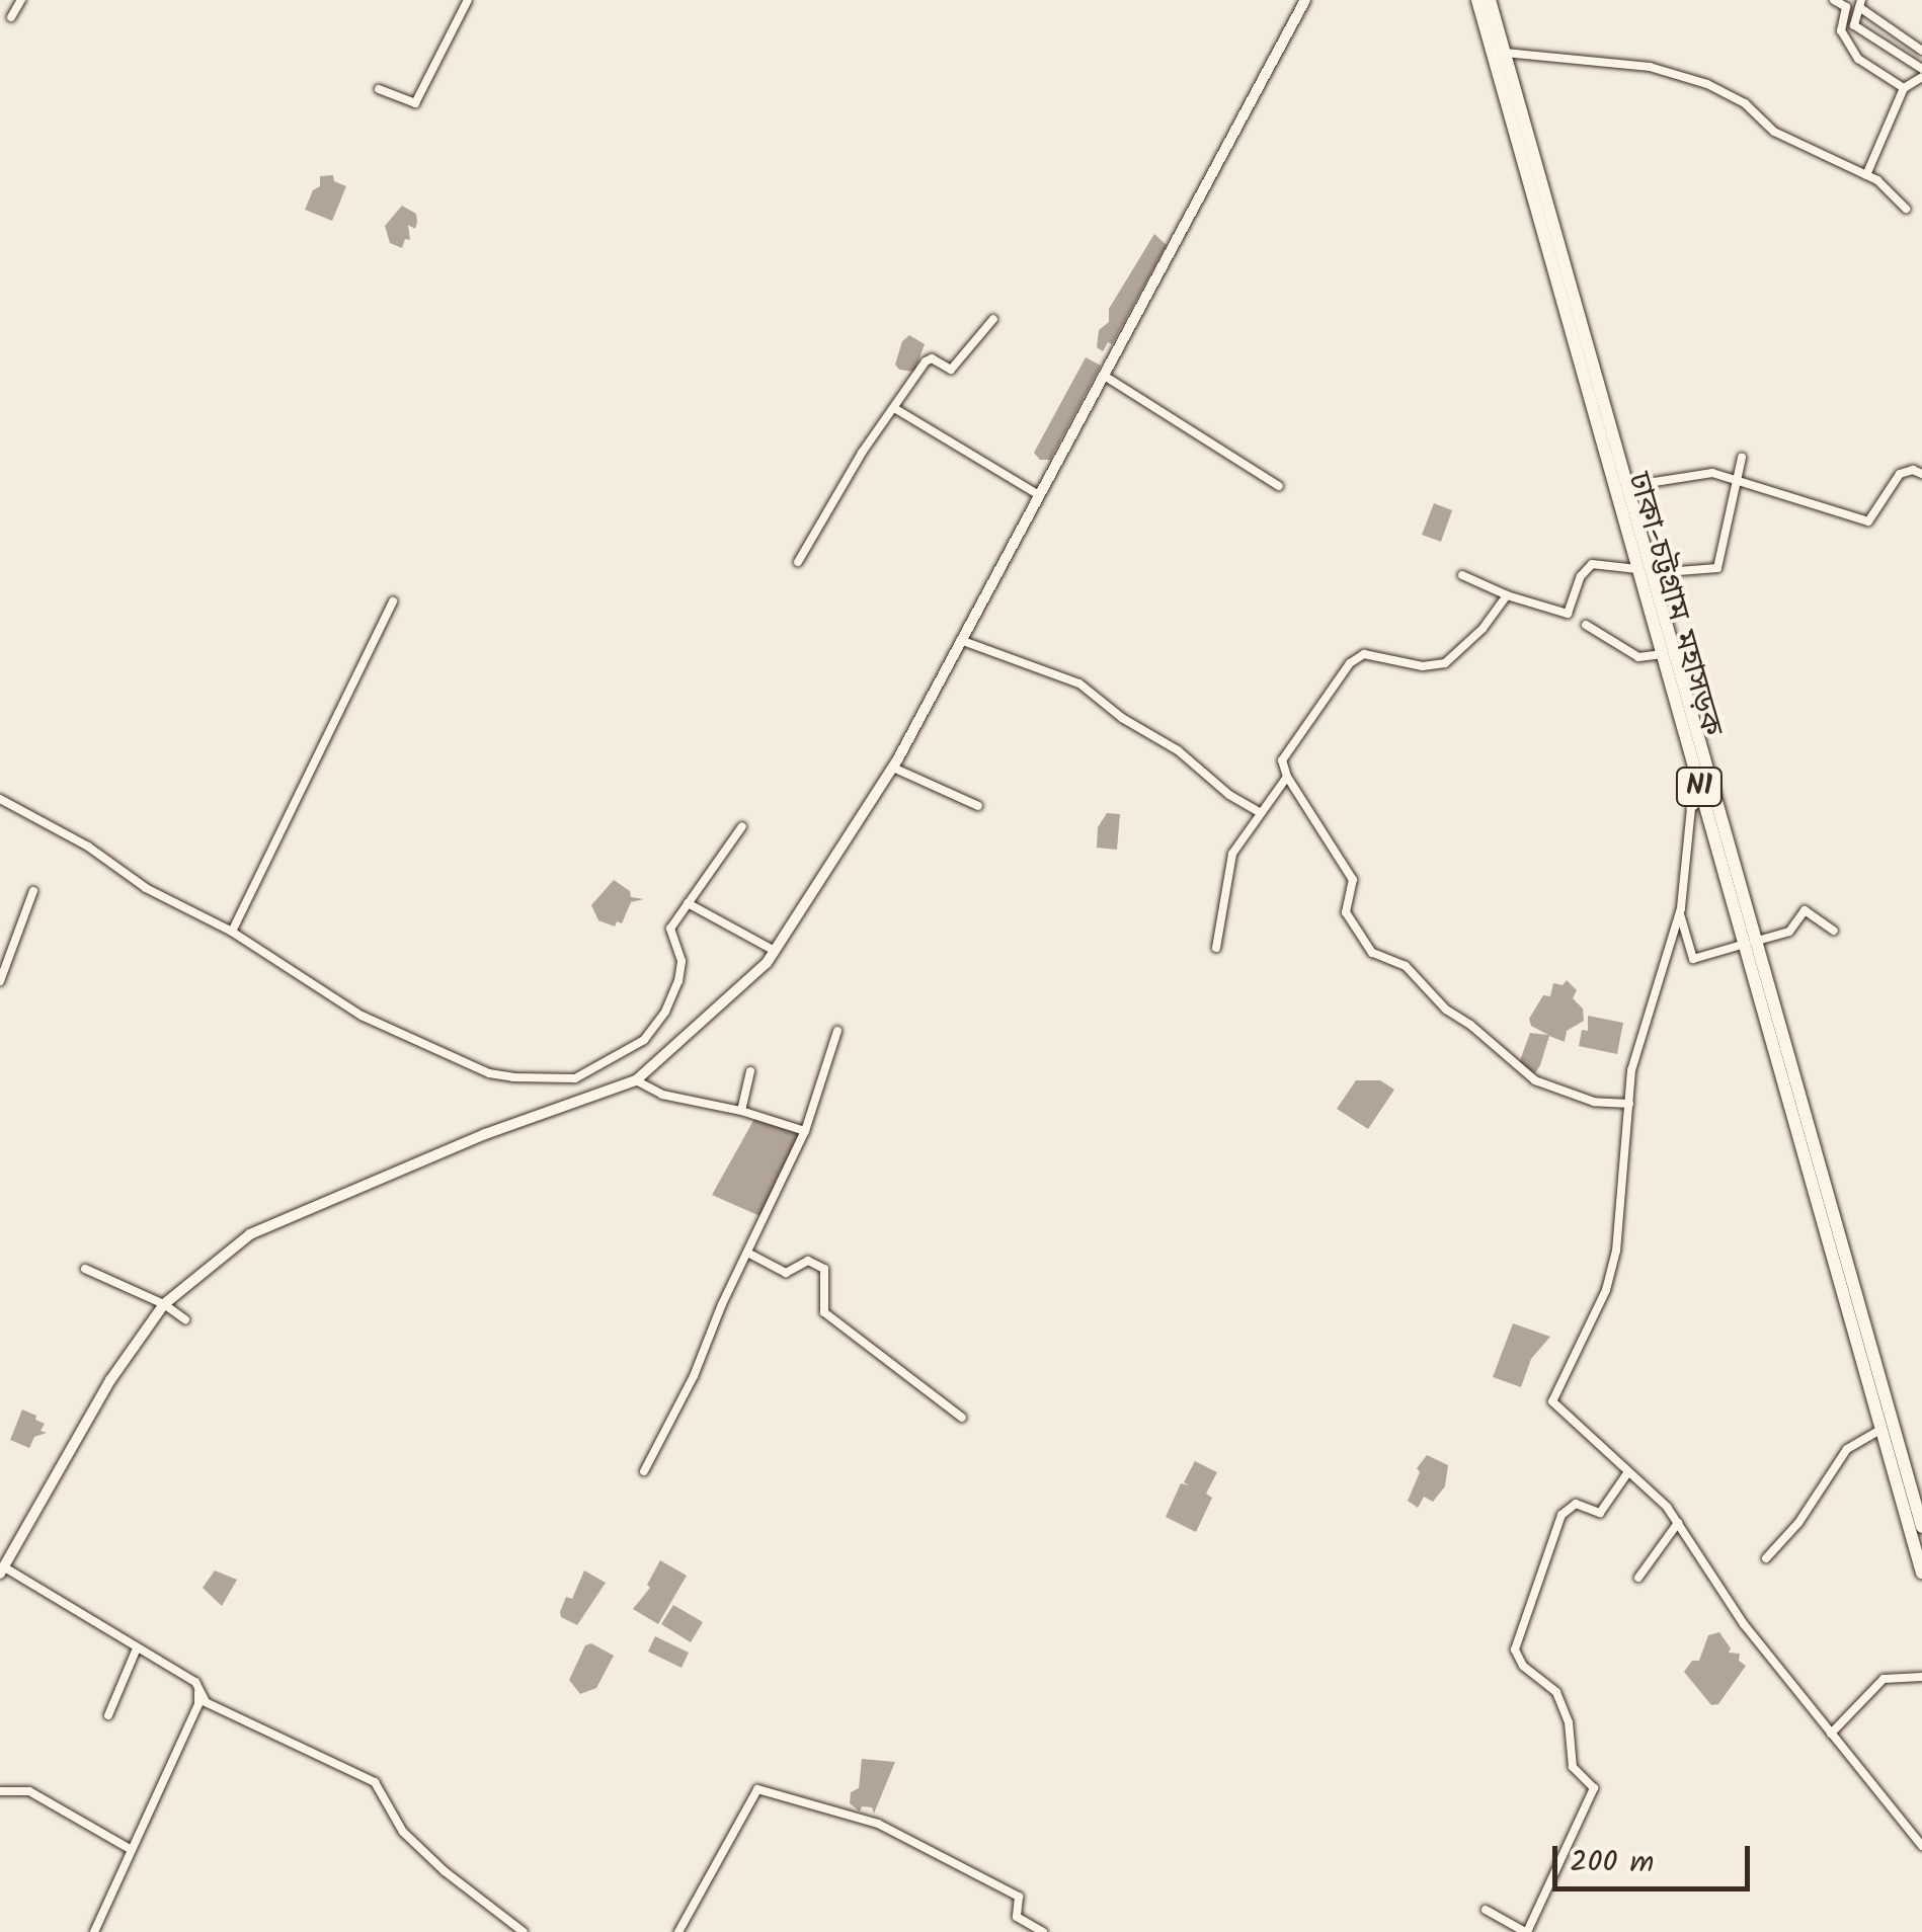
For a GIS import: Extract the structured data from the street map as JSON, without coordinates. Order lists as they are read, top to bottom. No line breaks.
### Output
{"streets":{"highway":["ঢাকা-চট্টগ্রাম মহাসড়ক","N1"]},"scale_bar":"200 m"}
